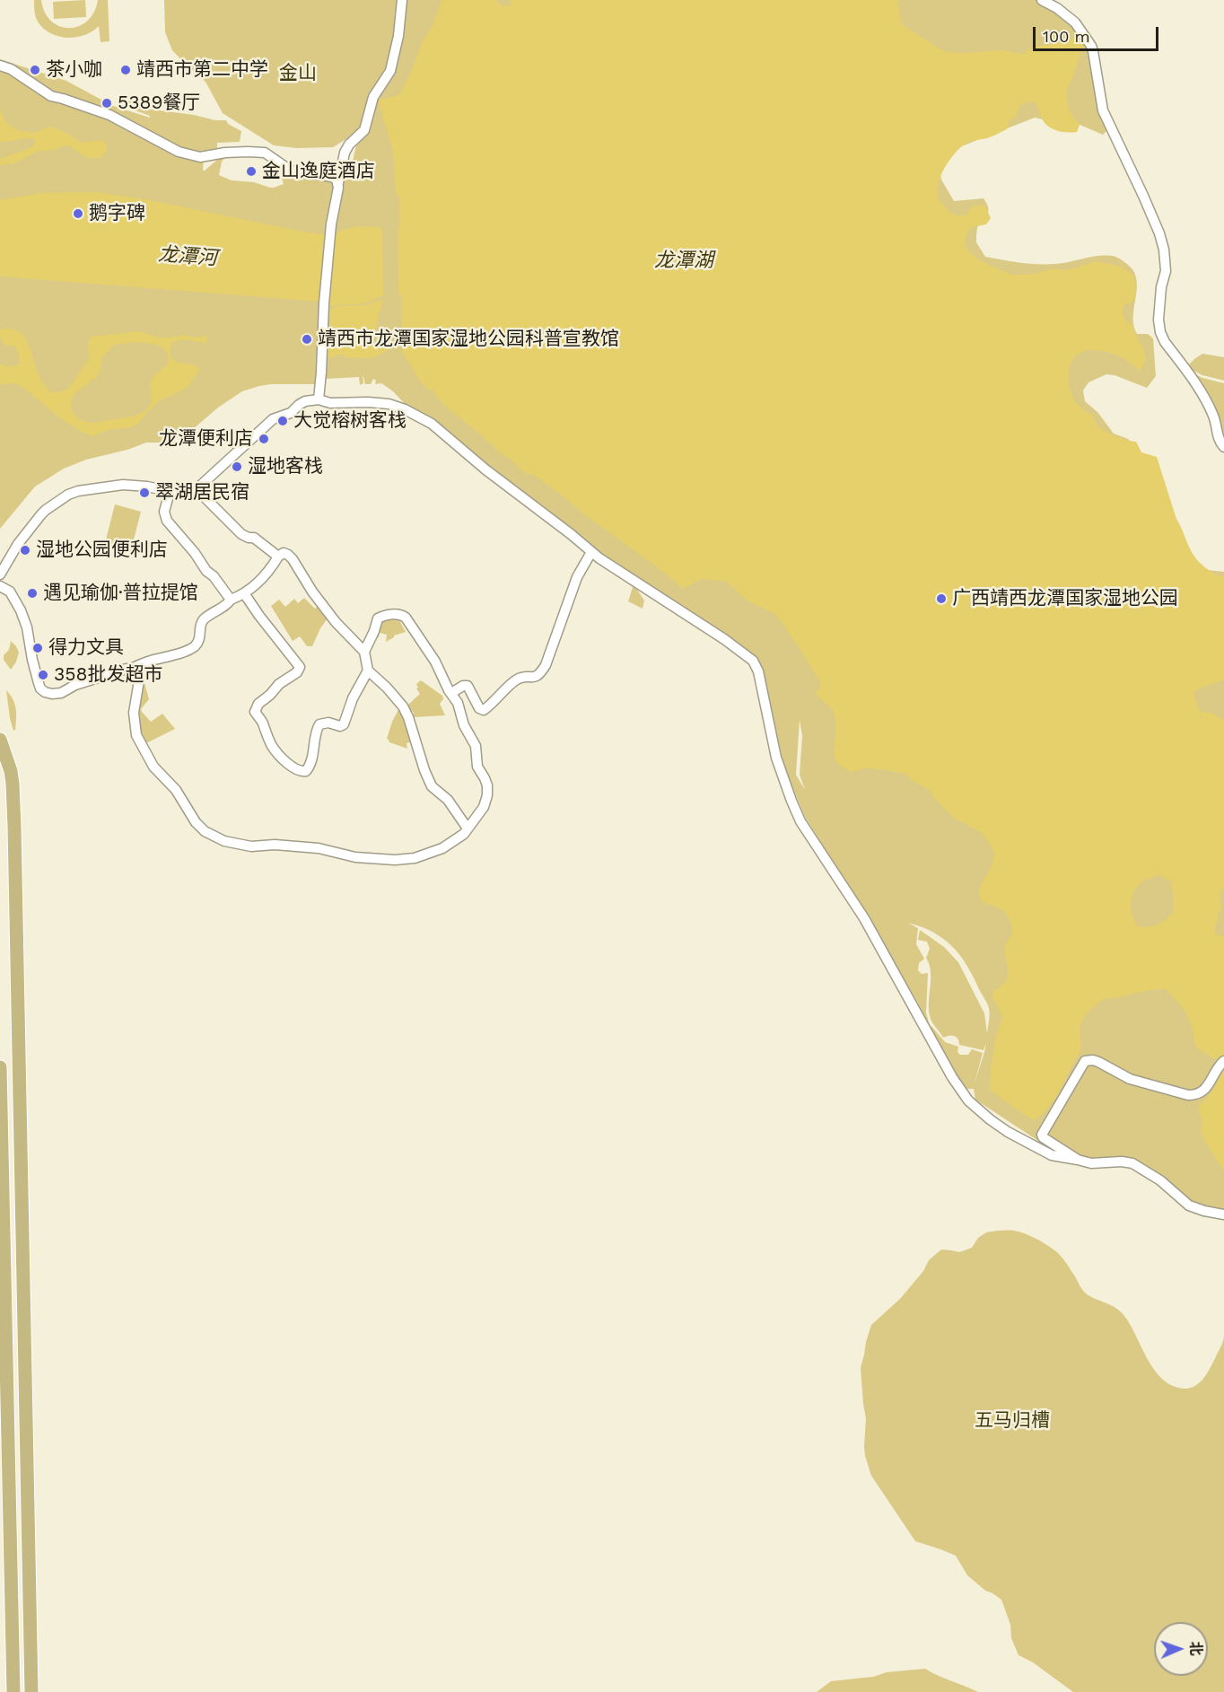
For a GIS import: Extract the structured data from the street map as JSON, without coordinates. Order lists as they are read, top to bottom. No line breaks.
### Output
{"water":["龙潭河","龙潭湖"],"parks":["金山","五马归槽"],"places":["茶小咖","靖西市第二中学","5389餐厅","金山逸庭酒店","鹅字碑","靖西市龙潭国家湿地公园科普宣教馆","大觉榕树客栈","龙潭便利店","湿地客栈","翠湖居民宿","湿地公园便利店","遇见瑜伽·普拉提馆","广西靖西龙潭国家湿地公园","得力文具","358批发超市"],"scale_bar":"100 m","north":"right"}
